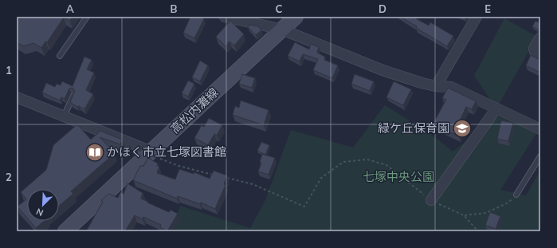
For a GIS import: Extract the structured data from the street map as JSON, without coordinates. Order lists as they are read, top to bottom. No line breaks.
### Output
{"streets":{"main road":["高松内灘線"]},"parks":["七塚中央公園"],"places":{"school or university":["緑ケ丘保育園"],"library":["かほく市立七塚図書館"]},"north":"bottom left","grid":{"columns":["A","B","C","D","E"],"rows":["1","2"]}}
